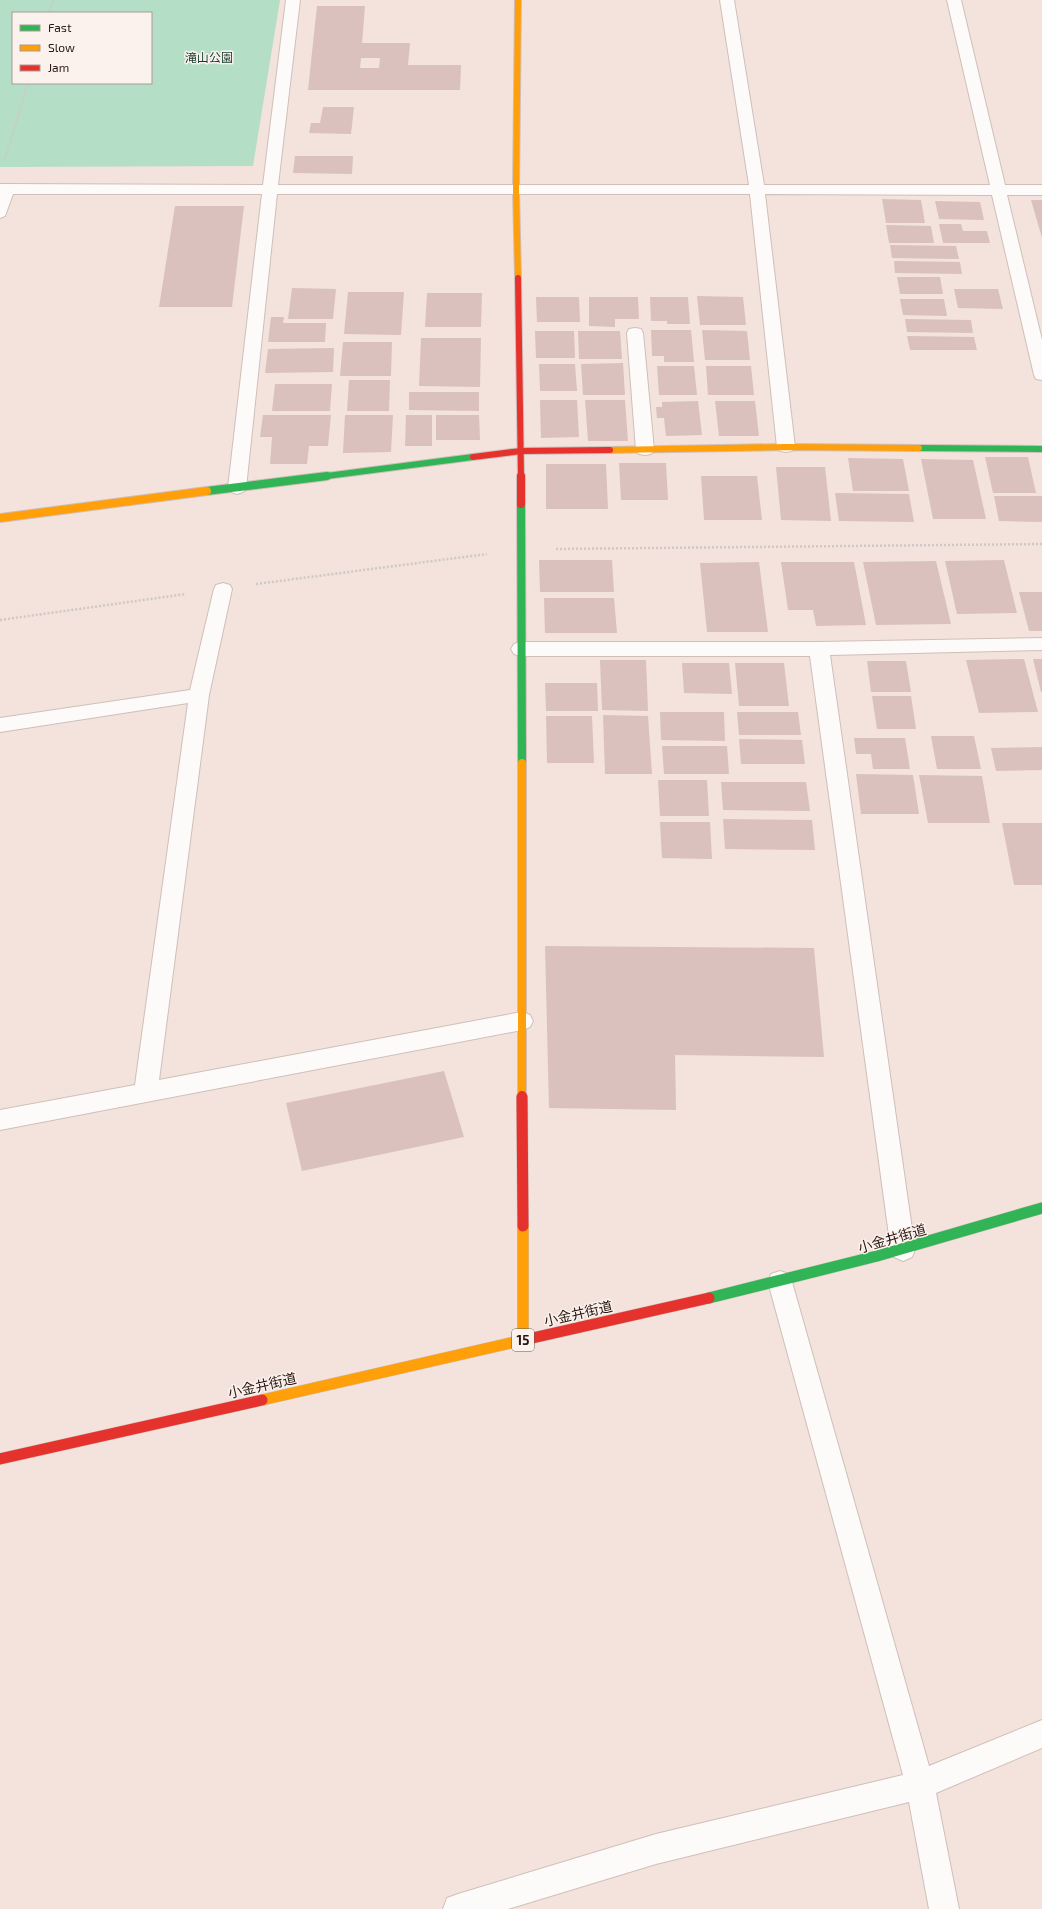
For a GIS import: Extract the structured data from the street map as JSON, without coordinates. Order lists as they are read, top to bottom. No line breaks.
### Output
{"streets":{"street":["小金井街道","15"]},"parks":["滝山公園"],"legend":["Fast","Slow","Jam"]}
